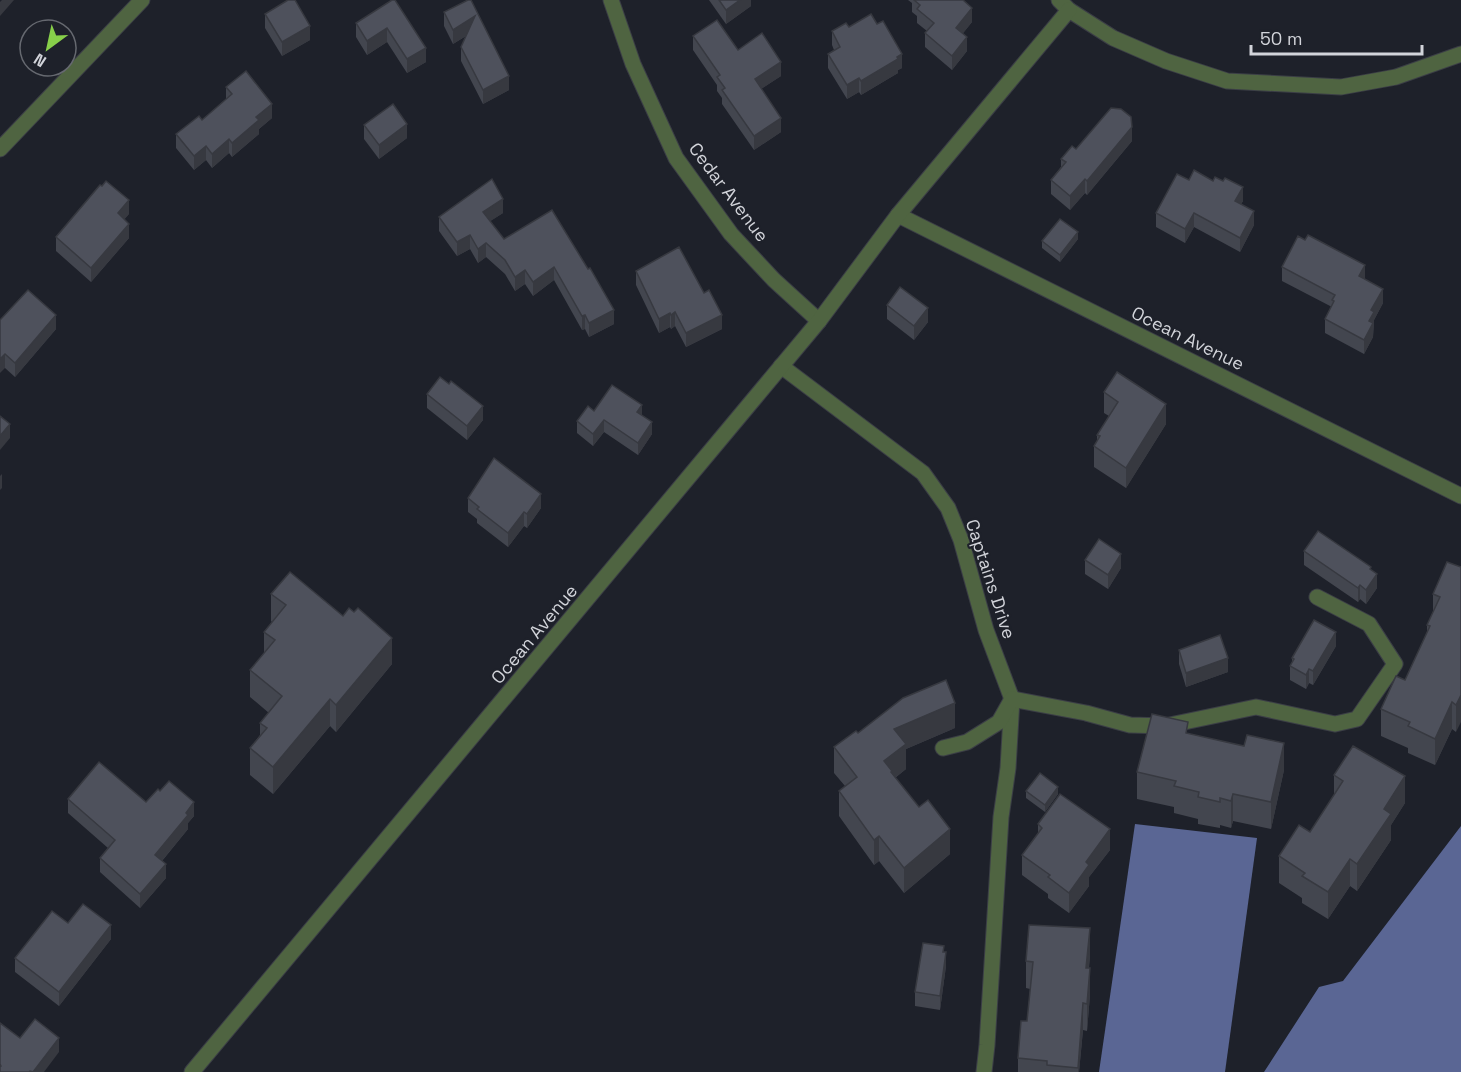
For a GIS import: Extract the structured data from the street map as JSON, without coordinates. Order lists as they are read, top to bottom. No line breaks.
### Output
{"streets":{"street":["Cedar Avenue","Ocean Avenue","Captains Drive"]},"crossings":[["Cedar Avenue","Ocean Avenue"],["Ocean Avenue","Captains Drive"]],"scale_bar":"50 m","north":"bottom left"}
